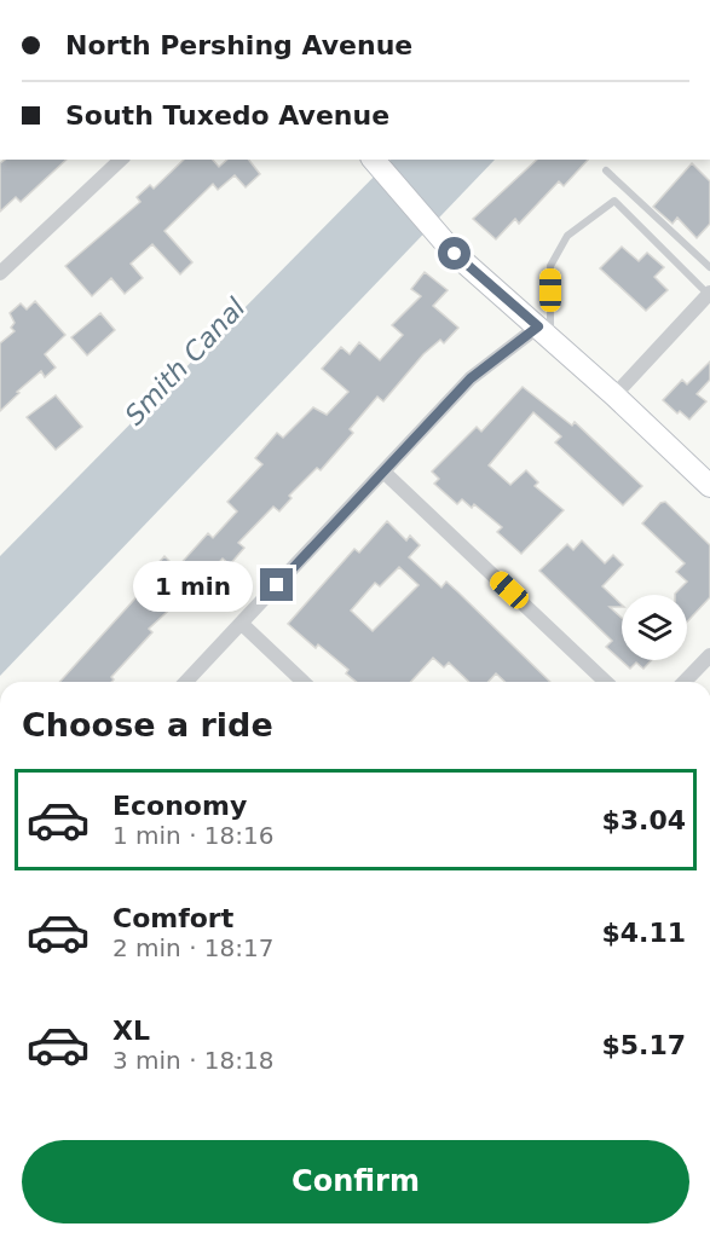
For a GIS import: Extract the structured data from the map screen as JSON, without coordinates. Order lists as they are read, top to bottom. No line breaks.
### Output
{"water":["Smith Canal"],"page":{"banner":["North Pershing Avenue","South Tuxedo Avenue"],"bubble":"1 min","heading":"Choose a ride","list":[{"name":"Economy","note":"1 min · 18:16","value":"$3.04"},{"name":"Comfort","note":"2 min · 18:17","value":"$4.11"},{"name":"XL","note":"3 min · 18:18","value":"$5.17"}],"buttons":"Confirm"}}
